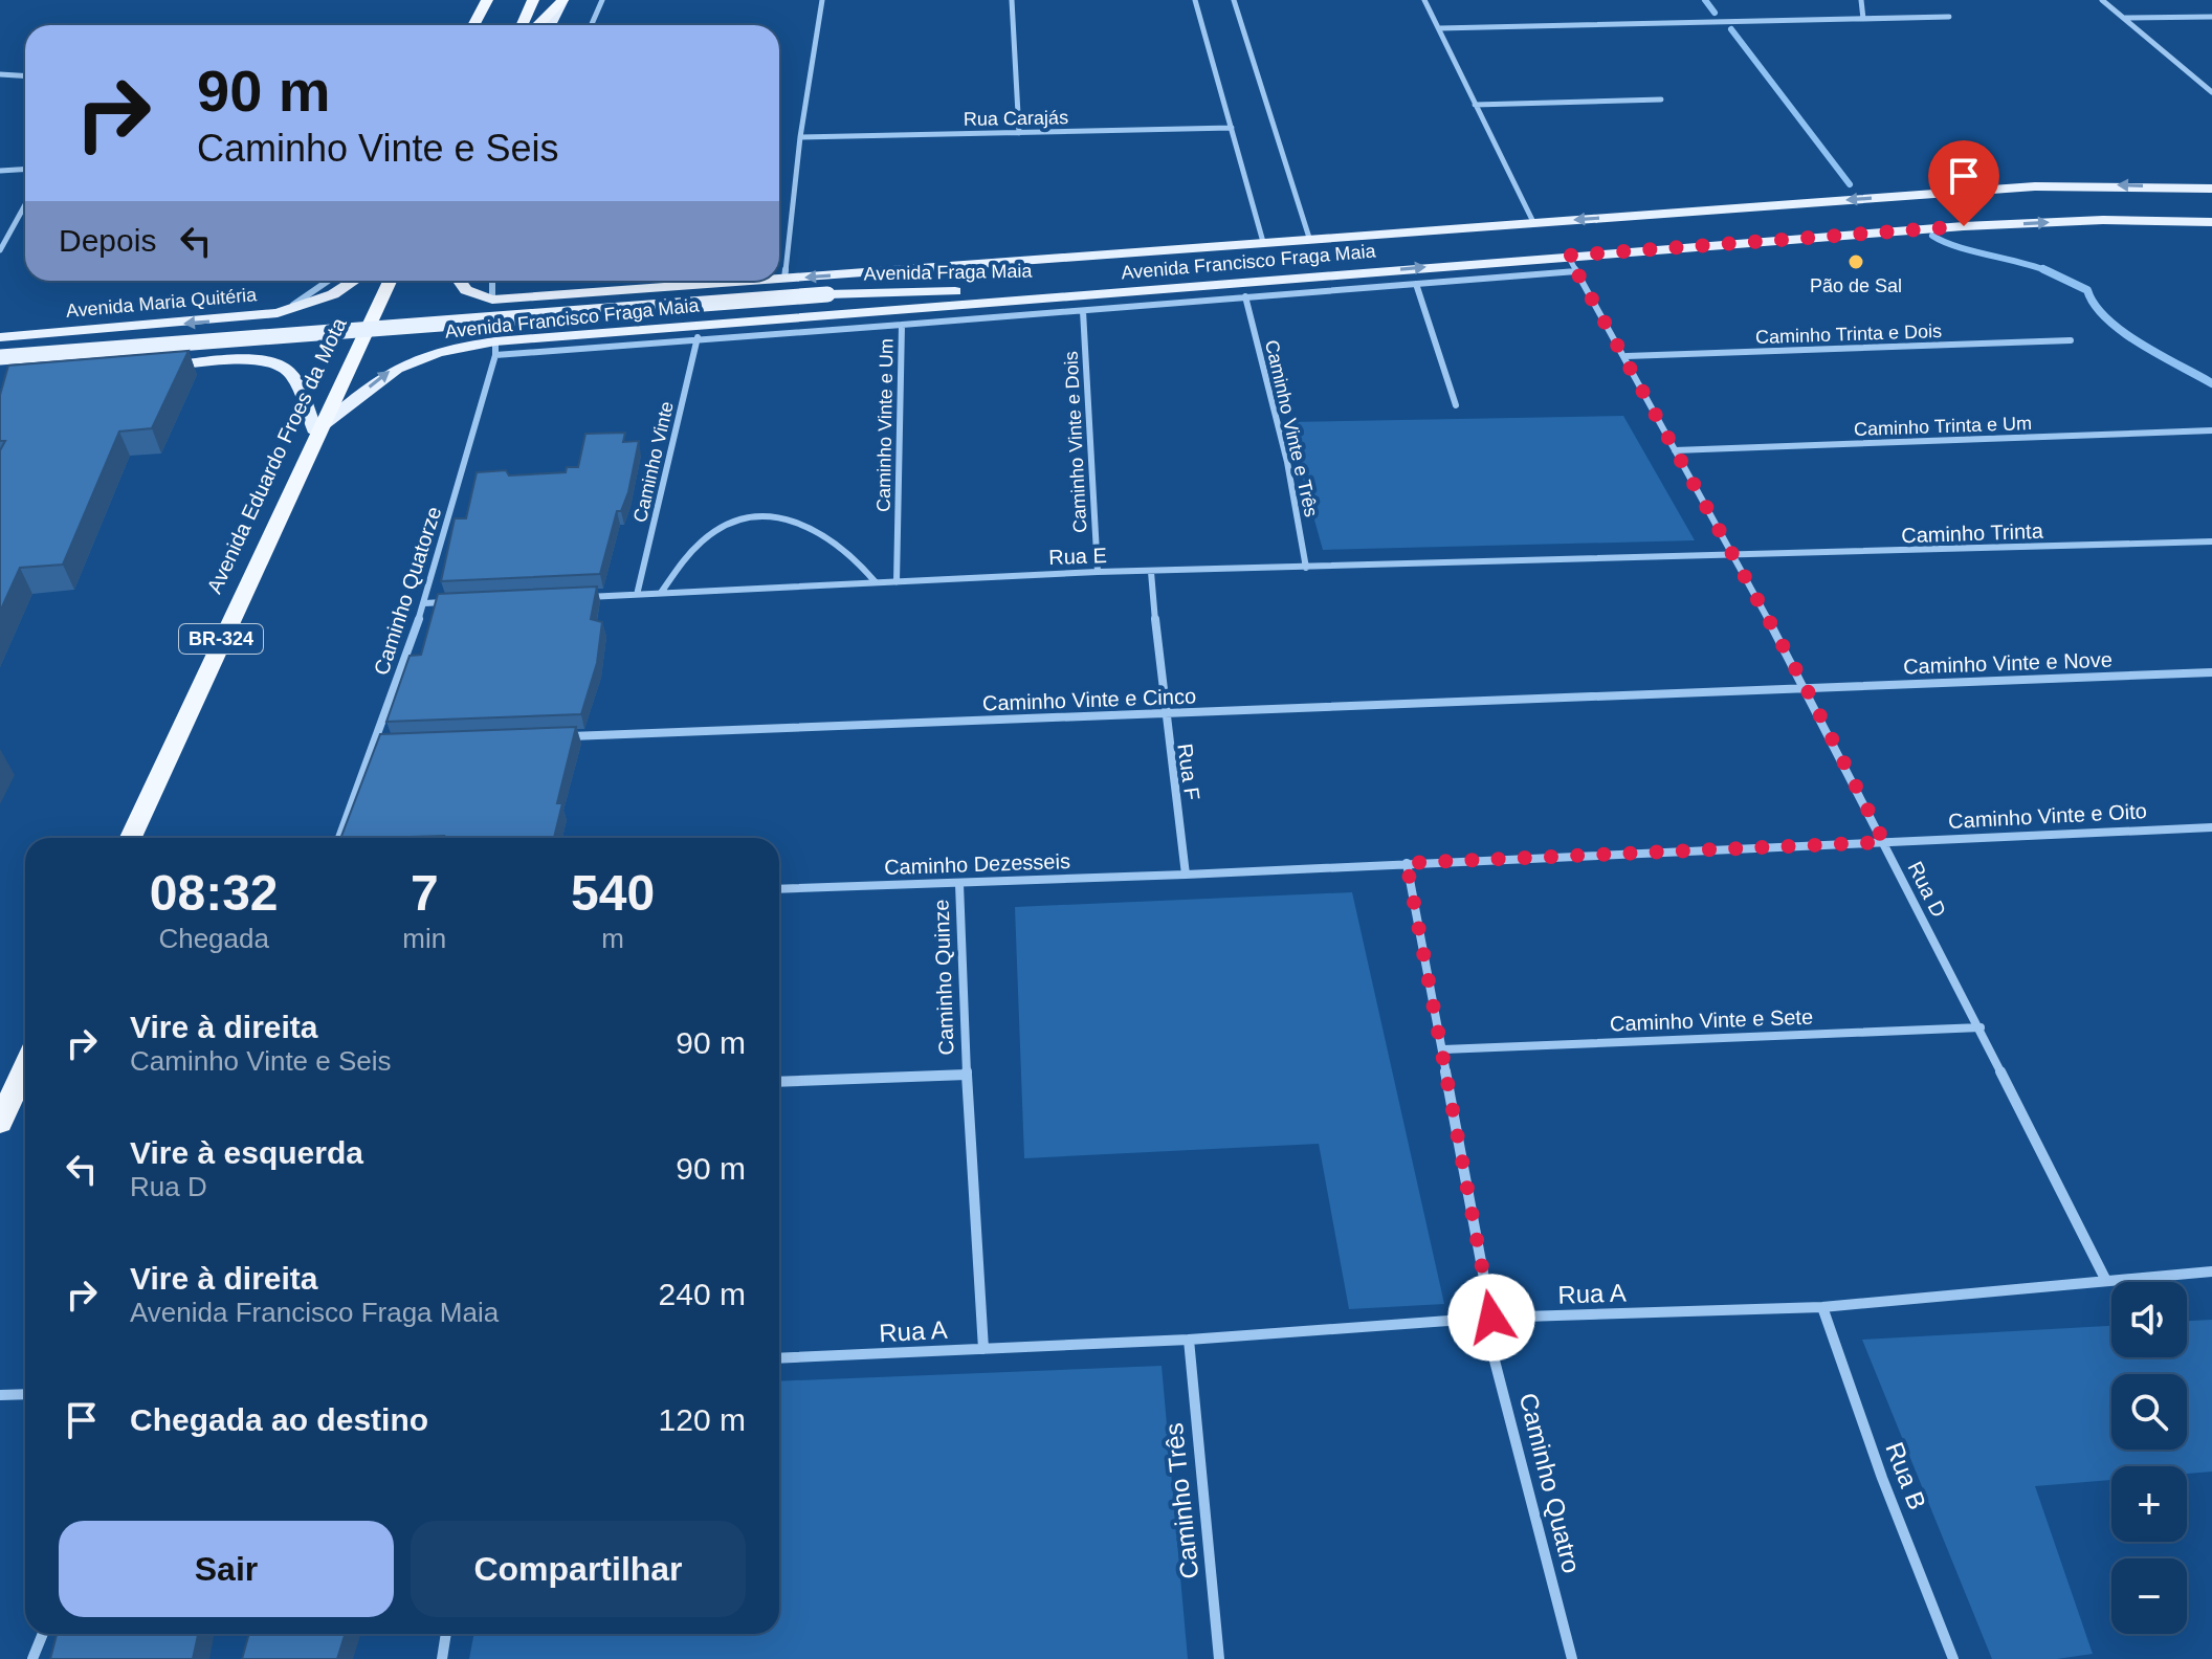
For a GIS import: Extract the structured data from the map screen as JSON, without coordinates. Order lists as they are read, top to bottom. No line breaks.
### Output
{"streets":{"highway":["Avenida Eduardo Froes da Mota","BR-324"],"main road":["Avenida Francisco Fraga Maia","Avenida Fraga Maia","Avenida Maria Quitéria"],"street":["Rua Carajás","Caminho Trinta e Dois","Caminho Vinte e Um","Caminho Trinta e Um","Caminho Vinte e Três","Caminho Vinte e Dois","Caminho Vinte","Caminho Trinta","Rua E","Caminho Quatorze","Caminho Vinte e Nove","Caminho Vinte e Cinco","Rua F","Caminho Vinte e Oito","Caminho Dezesseis","Rua D","Caminho Quinze","Caminho Vinte e Sete","Rua A","Rua B","Caminho Quatro","Caminho Três"]},"crossings":[["Avenida Francisco Fraga Maia","Avenida Fraga Maia"],["Avenida Francisco Fraga Maia","Caminho Vinte e Um"],["Avenida Francisco Fraga Maia","Avenida Eduardo Froes da Mota"],["Avenida Francisco Fraga Maia","Caminho Quatorze"],["Avenida Francisco Fraga Maia","Rua D"],["Caminho Trinta e Dois","Rua D"],["Caminho Vinte e Um","Caminho Vinte"],["Caminho Vinte e Um","Rua E"],["Caminho Vinte e Um","Caminho Quatorze"],["Caminho Trinta e Um","Rua D"],["Caminho Vinte e Três","Rua E"],["Caminho Vinte e Dois","Rua E"],["Caminho Vinte","Rua E"],["Caminho Trinta","Rua E"],["Caminho Trinta","Rua D"],["Rua E","Rua F"],["Rua E","Rua D"],["Caminho Vinte e Nove","Caminho Vinte e Cinco"],["Caminho Vinte e Nove","Rua D"],["Caminho Vinte e Cinco","Rua F"],["Caminho Vinte e Cinco","Rua D"],["Rua F","Caminho Dezesseis"],["Caminho Vinte e Oito","Caminho Dezesseis"],["Caminho Vinte e Oito","Rua D"],["Caminho Vinte e Oito","Caminho Quatro"],["Caminho Dezesseis","Caminho Quinze"],["Caminho Dezesseis","Caminho Quatro"],["Rua D","Caminho Vinte e Sete"],["Rua D","Rua A"],["Caminho Vinte e Sete","Caminho Quatro"],["Rua A","Rua B"],["Rua A","Caminho Quatro"],["Rua A","Caminho Três"]],"places":["Pão de Sal"],"page":{"turn":["90 m","Caminho Vinte e Seis"],"then":"Depois","eta":["08:32","Chegada","7","min","540","m"],"list":[{"name":"Vire à direita","note":"Caminho Vinte e Seis","value":"90 m"},{"name":"Vire à esquerda","note":"Rua D","value":"90 m"},{"name":"Vire à direita","note":"Avenida Francisco Fraga Maia","value":"240 m"},{"name":"Chegada ao destino","value":"120 m"}],"map_buttons":["+","−"],"buttons":["Sair","Compartilhar"]}}
